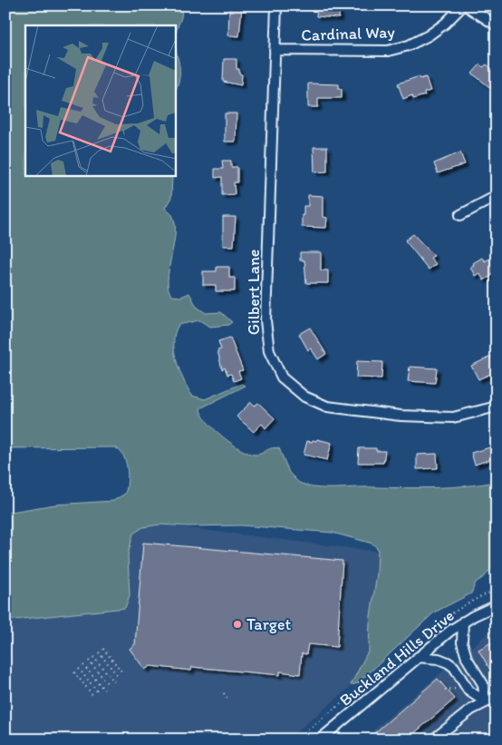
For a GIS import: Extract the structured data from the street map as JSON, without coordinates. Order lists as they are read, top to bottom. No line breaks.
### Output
{"streets":{"street":["Cardinal Way","Gilbert Lane","Buckland Hills Drive"]},"crossings":[["Cardinal Way","Gilbert Lane"]],"places":["Target"]}
